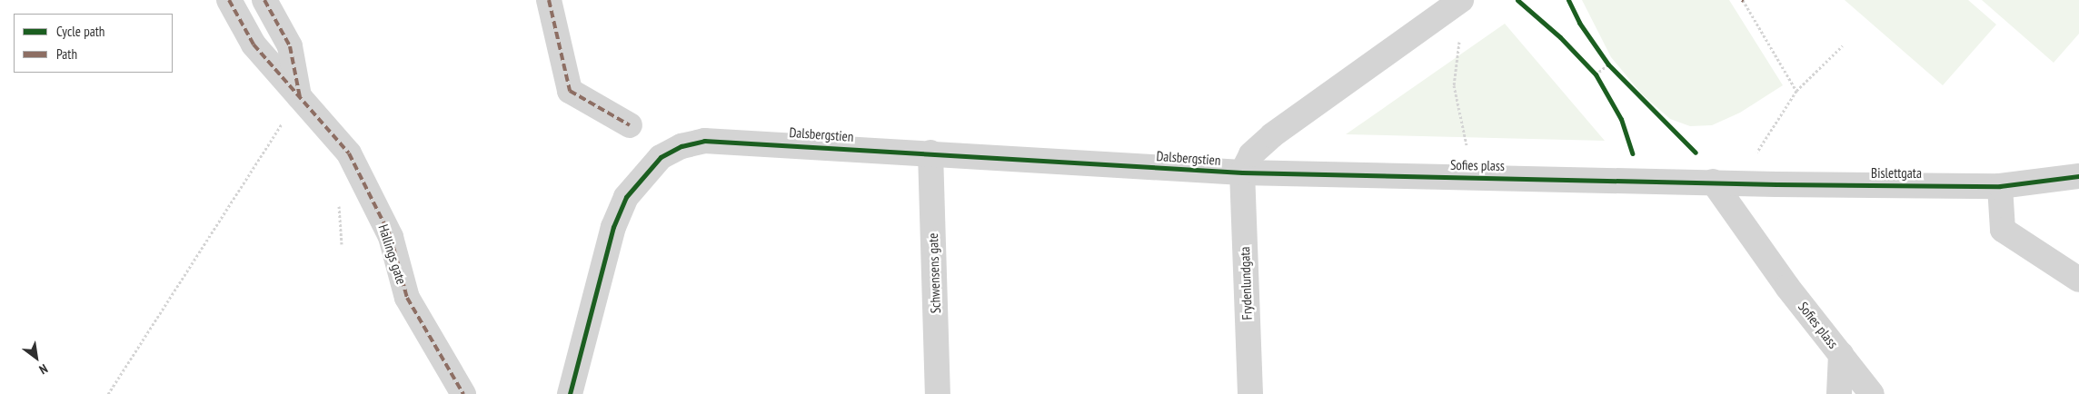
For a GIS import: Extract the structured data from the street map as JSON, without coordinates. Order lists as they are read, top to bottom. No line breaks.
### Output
{"streets":{"street":["Dalsbergstien","Sofies plass","Bislettgata","Hallings gate","Schwensens gate","Frydenlundgata"]},"crossings":[["Dalsbergstien","Sofies plass"],["Dalsbergstien","Schwensens gate"],["Dalsbergstien","Frydenlundgata"],["Sofies plass","Bislettgata"],["Sofies plass","Frydenlundgata"]],"legend":["Cycle path","Path"],"north":"bottom right"}
